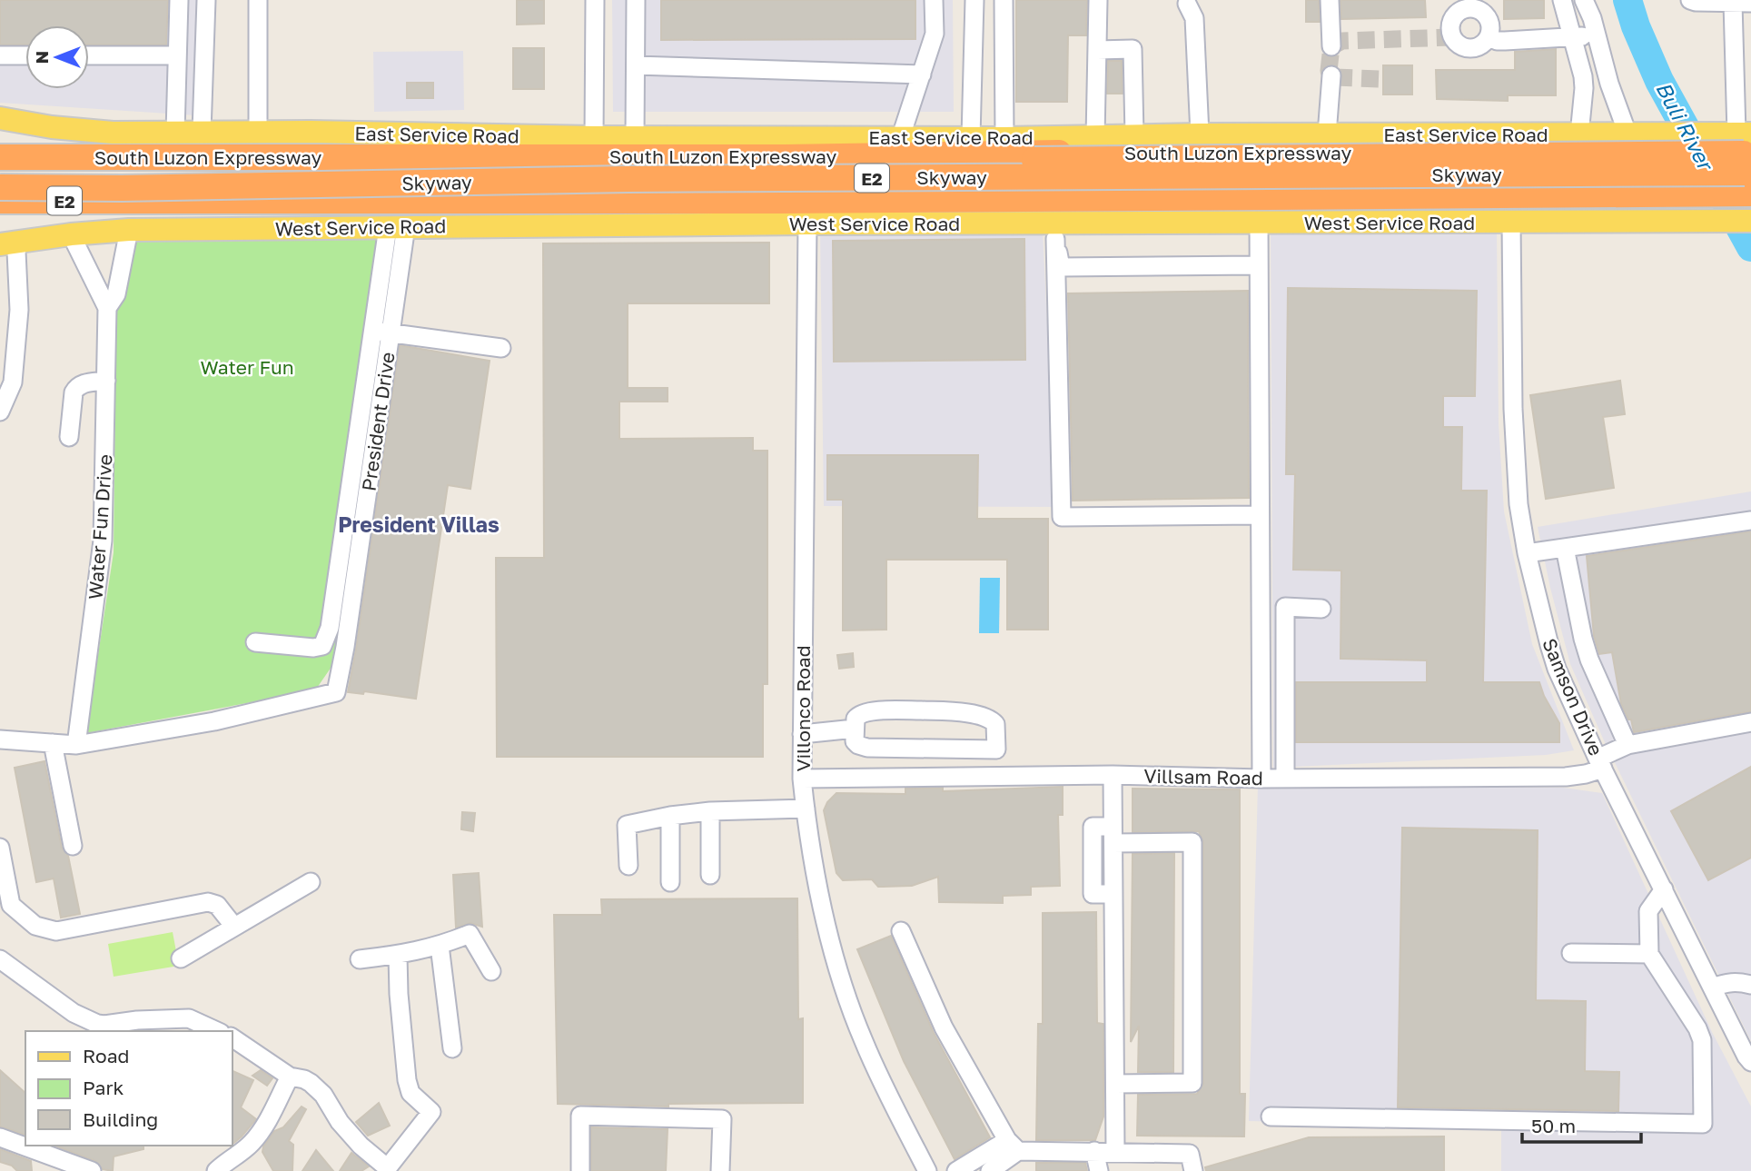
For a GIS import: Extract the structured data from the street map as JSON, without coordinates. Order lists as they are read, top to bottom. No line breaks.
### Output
{"streets":{"highway":["South Luzon Expressway","Skyway","E2"],"main road":["East Service Road","West Service Road"],"street":["President Drive","Water Fun Drive","Samson Drive","Villonco Road","Villsam Road"]},"crossings":[["East Service Road","South Luzon Expressway"],["South Luzon Expressway","Skyway"],["South Luzon Expressway","E2"],["Skyway","E2"],["West Service Road","President Drive"],["West Service Road","Water Fun Drive"],["West Service Road","Samson Drive"],["West Service Road","Villonco Road"],["President Drive","Water Fun Drive"],["Samson Drive","Villsam Road"],["Villonco Road","Villsam Road"]],"districts":["President Villas"],"water":["Buli River"],"parks":["Water Fun"],"legend":["Road","Park","Building"],"scale_bar":"50 m","north":"left"}
